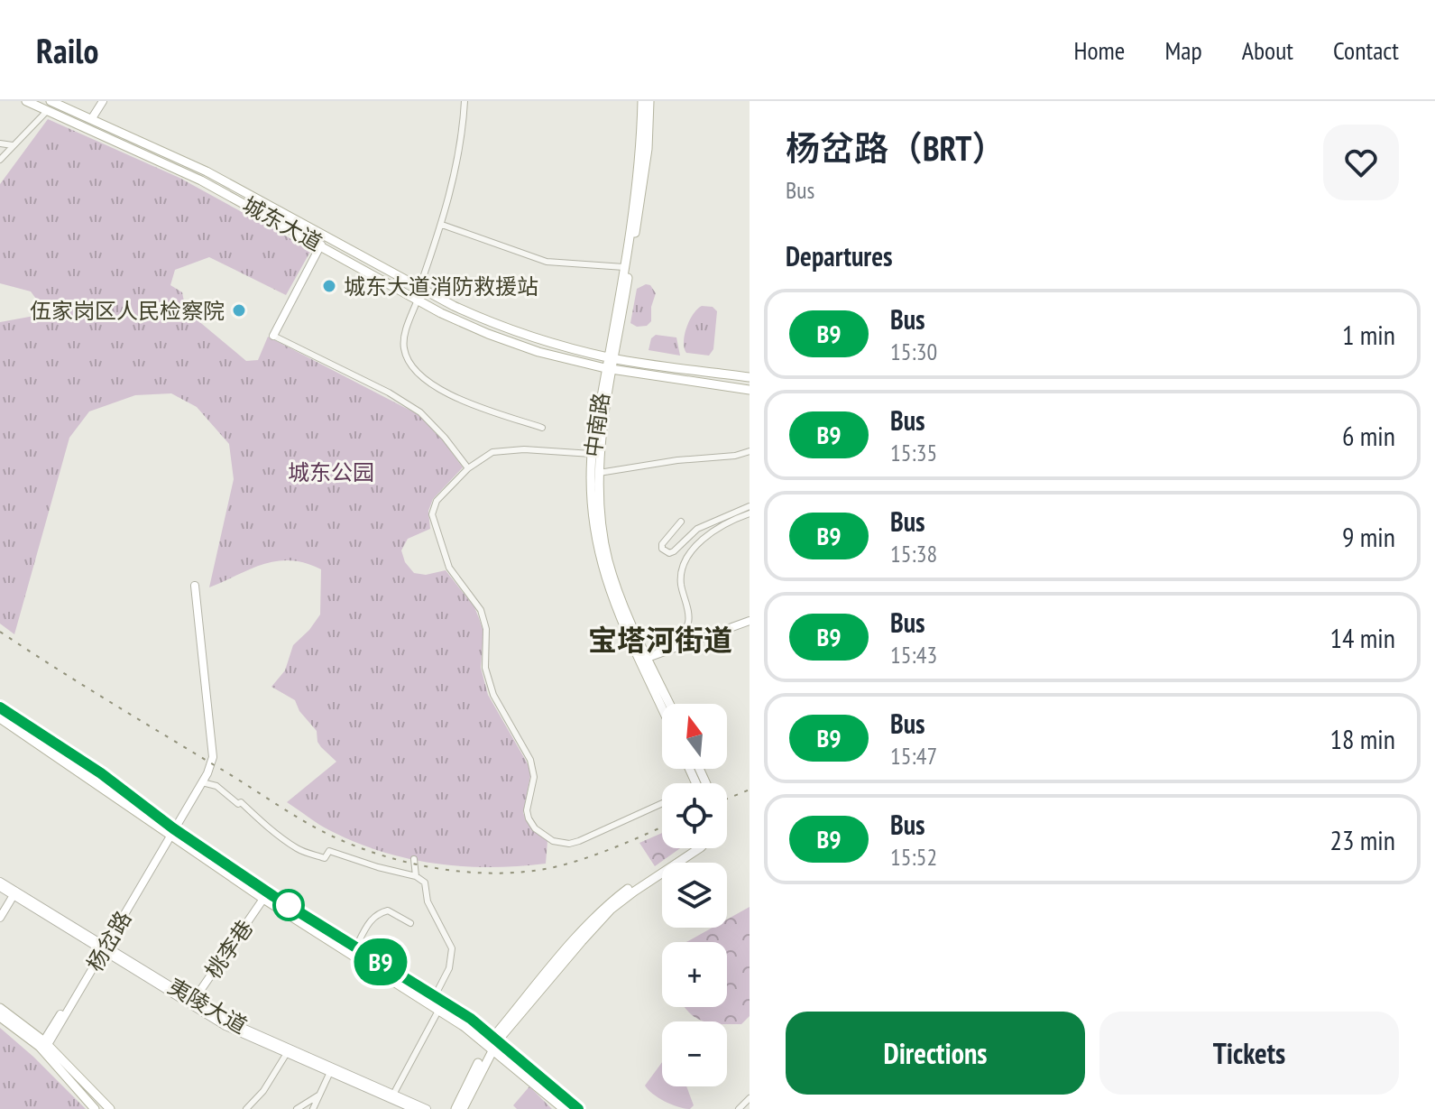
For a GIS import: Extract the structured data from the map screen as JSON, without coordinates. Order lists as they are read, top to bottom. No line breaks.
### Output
{"streets":{"main road":["城东大道","中南路","杨岔路","桃李巷","夷陵大道"]},"crossings":[["城东大道","中南路"],["杨岔路","夷陵大道"],["桃李巷","夷陵大道"]],"districts":["宝塔河街道"],"parks":["城东公园"],"places":["城东大道消防救援站","伍家岗区人民检察院"],"lines":["bus line B9"],"north":"top","page":{"header":"Railo","nav":["Home","Map","About","Contact"],"on_map":"B9","heading":[["杨岔路（BRT）","Bus"],"Departures"],"list":[{"mark":"B9","name":"Bus","note":"15:30","value":"1 min"},{"mark":"B9","name":"Bus","note":"15:35","value":"6 min"},{"mark":"B9","name":"Bus","note":"15:38","value":"9 min"},{"mark":"B9","name":"Bus","note":"15:43","value":"14 min"},{"mark":"B9","name":"Bus","note":"15:47","value":"18 min"},{"mark":"B9","name":"Bus","note":"15:52","value":"23 min"}],"map_buttons":["+","−"],"buttons":["Directions","Tickets"]}}
